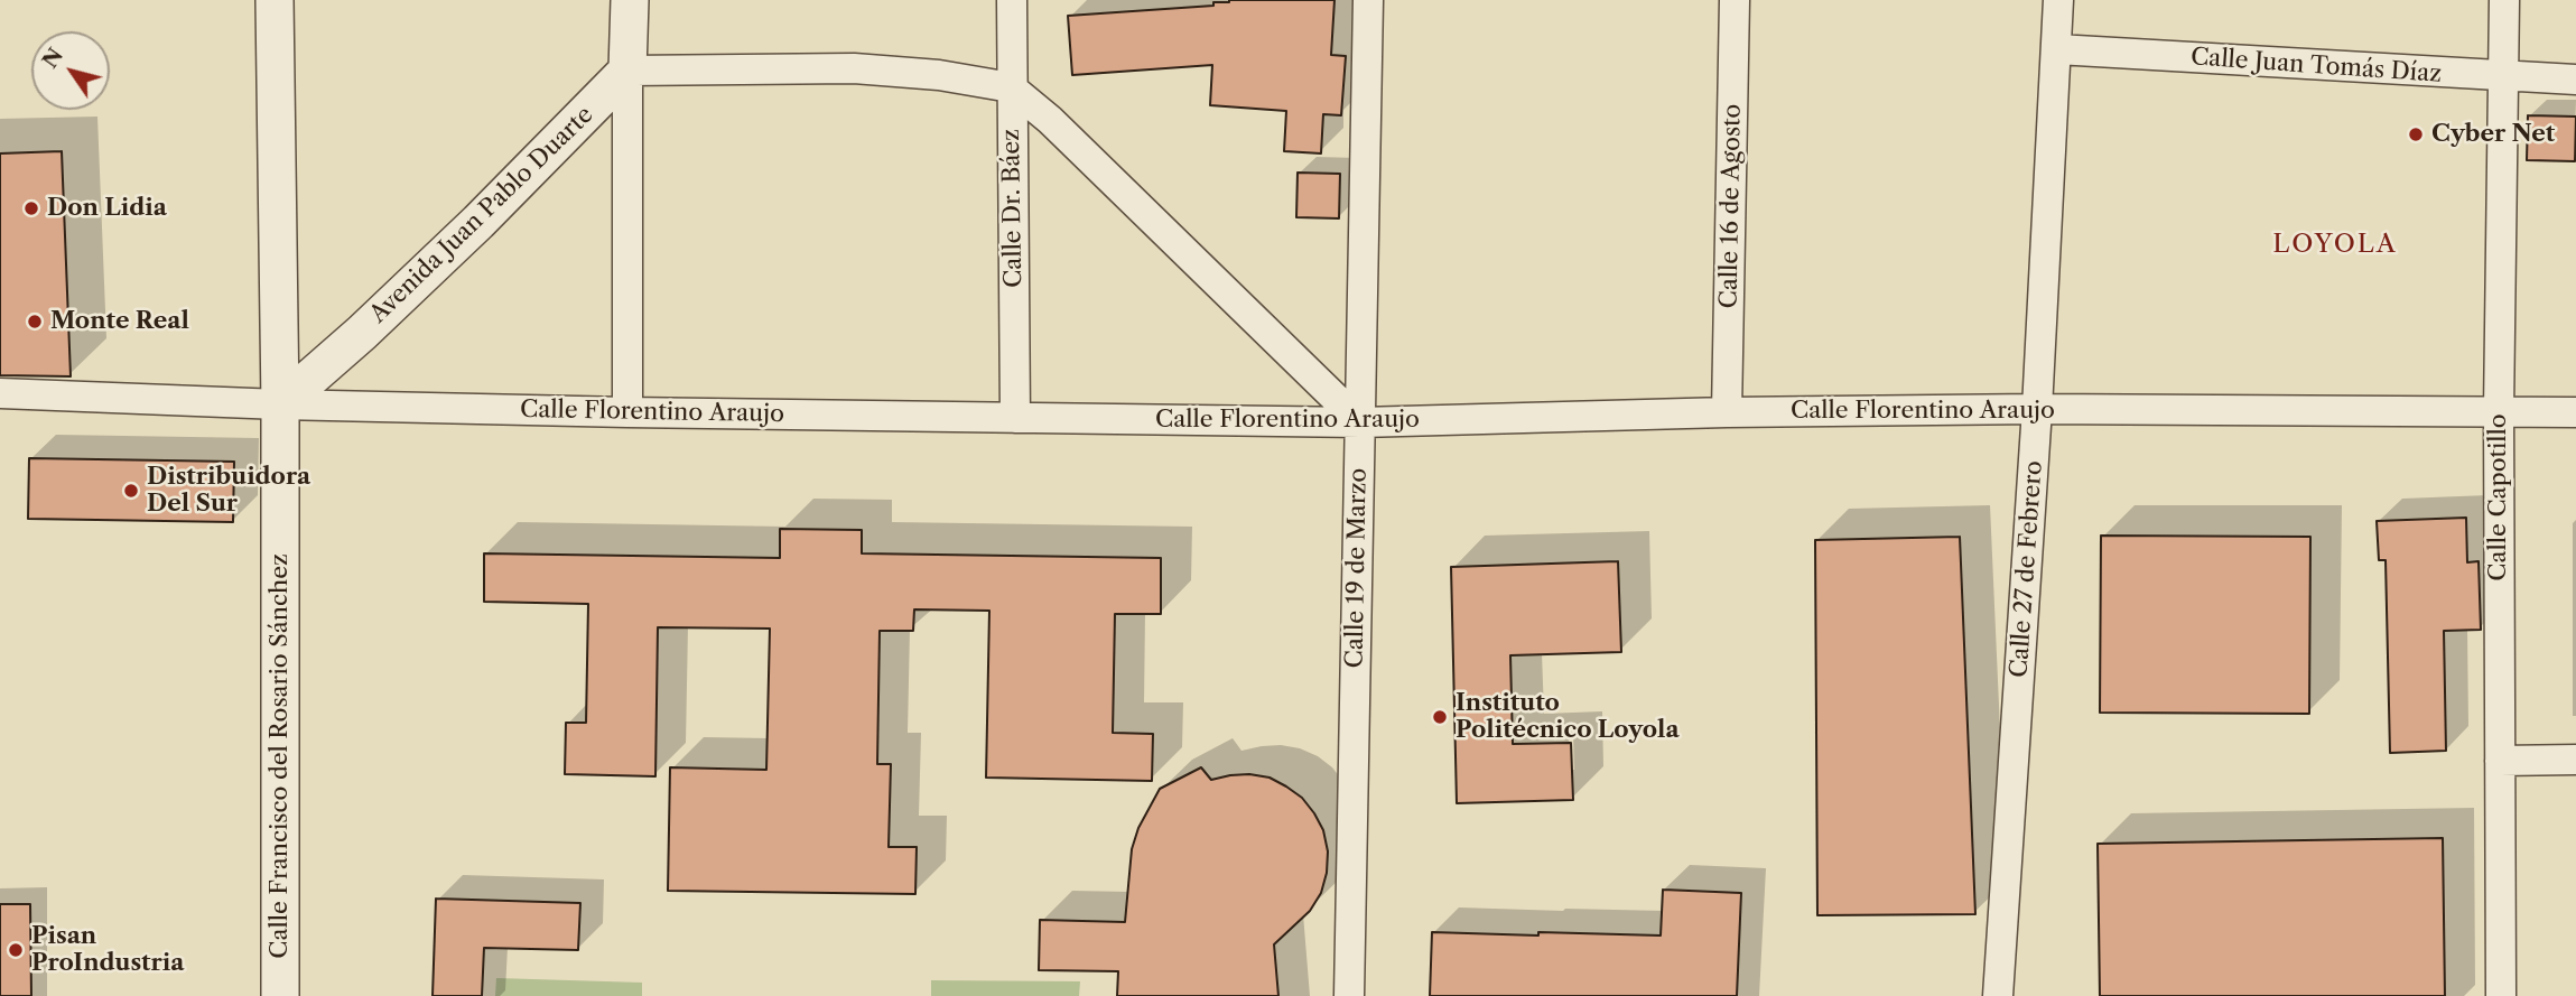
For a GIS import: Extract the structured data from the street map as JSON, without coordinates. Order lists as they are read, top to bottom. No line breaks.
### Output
{"streets":{"street":["Calle Juan Tomás Díaz","Calle 16 de Agosto","Calle Dr. Báez","Avenida Juan Pablo Duarte","Calle Florentino Araujo","Calle Capotillo","Calle 19 de Marzo","Calle 27 de Febrero","Calle Francisco del Rosario Sánchez"]},"crossings":[["Calle Juan Tomás Díaz","Calle Capotillo"],["Calle Juan Tomás Díaz","Calle 27 de Febrero"],["Calle 16 de Agosto","Calle Florentino Araujo"],["Calle Dr. Báez","Calle Florentino Araujo"],["Avenida Juan Pablo Duarte","Calle Florentino Araujo"],["Avenida Juan Pablo Duarte","Calle Francisco del Rosario Sánchez"],["Calle Florentino Araujo","Calle Capotillo"],["Calle Florentino Araujo","Calle 19 de Marzo"],["Calle Florentino Araujo","Calle 27 de Febrero"],["Calle Florentino Araujo","Calle Francisco del Rosario Sánchez"]],"districts":["LOYOLA"],"places":["Cyber Net","Don Lidia","Monte Real","Distribuidora Del Sur","Instituto Politécnico Loyola","Pisan ProIndustria"],"north":"top left"}
